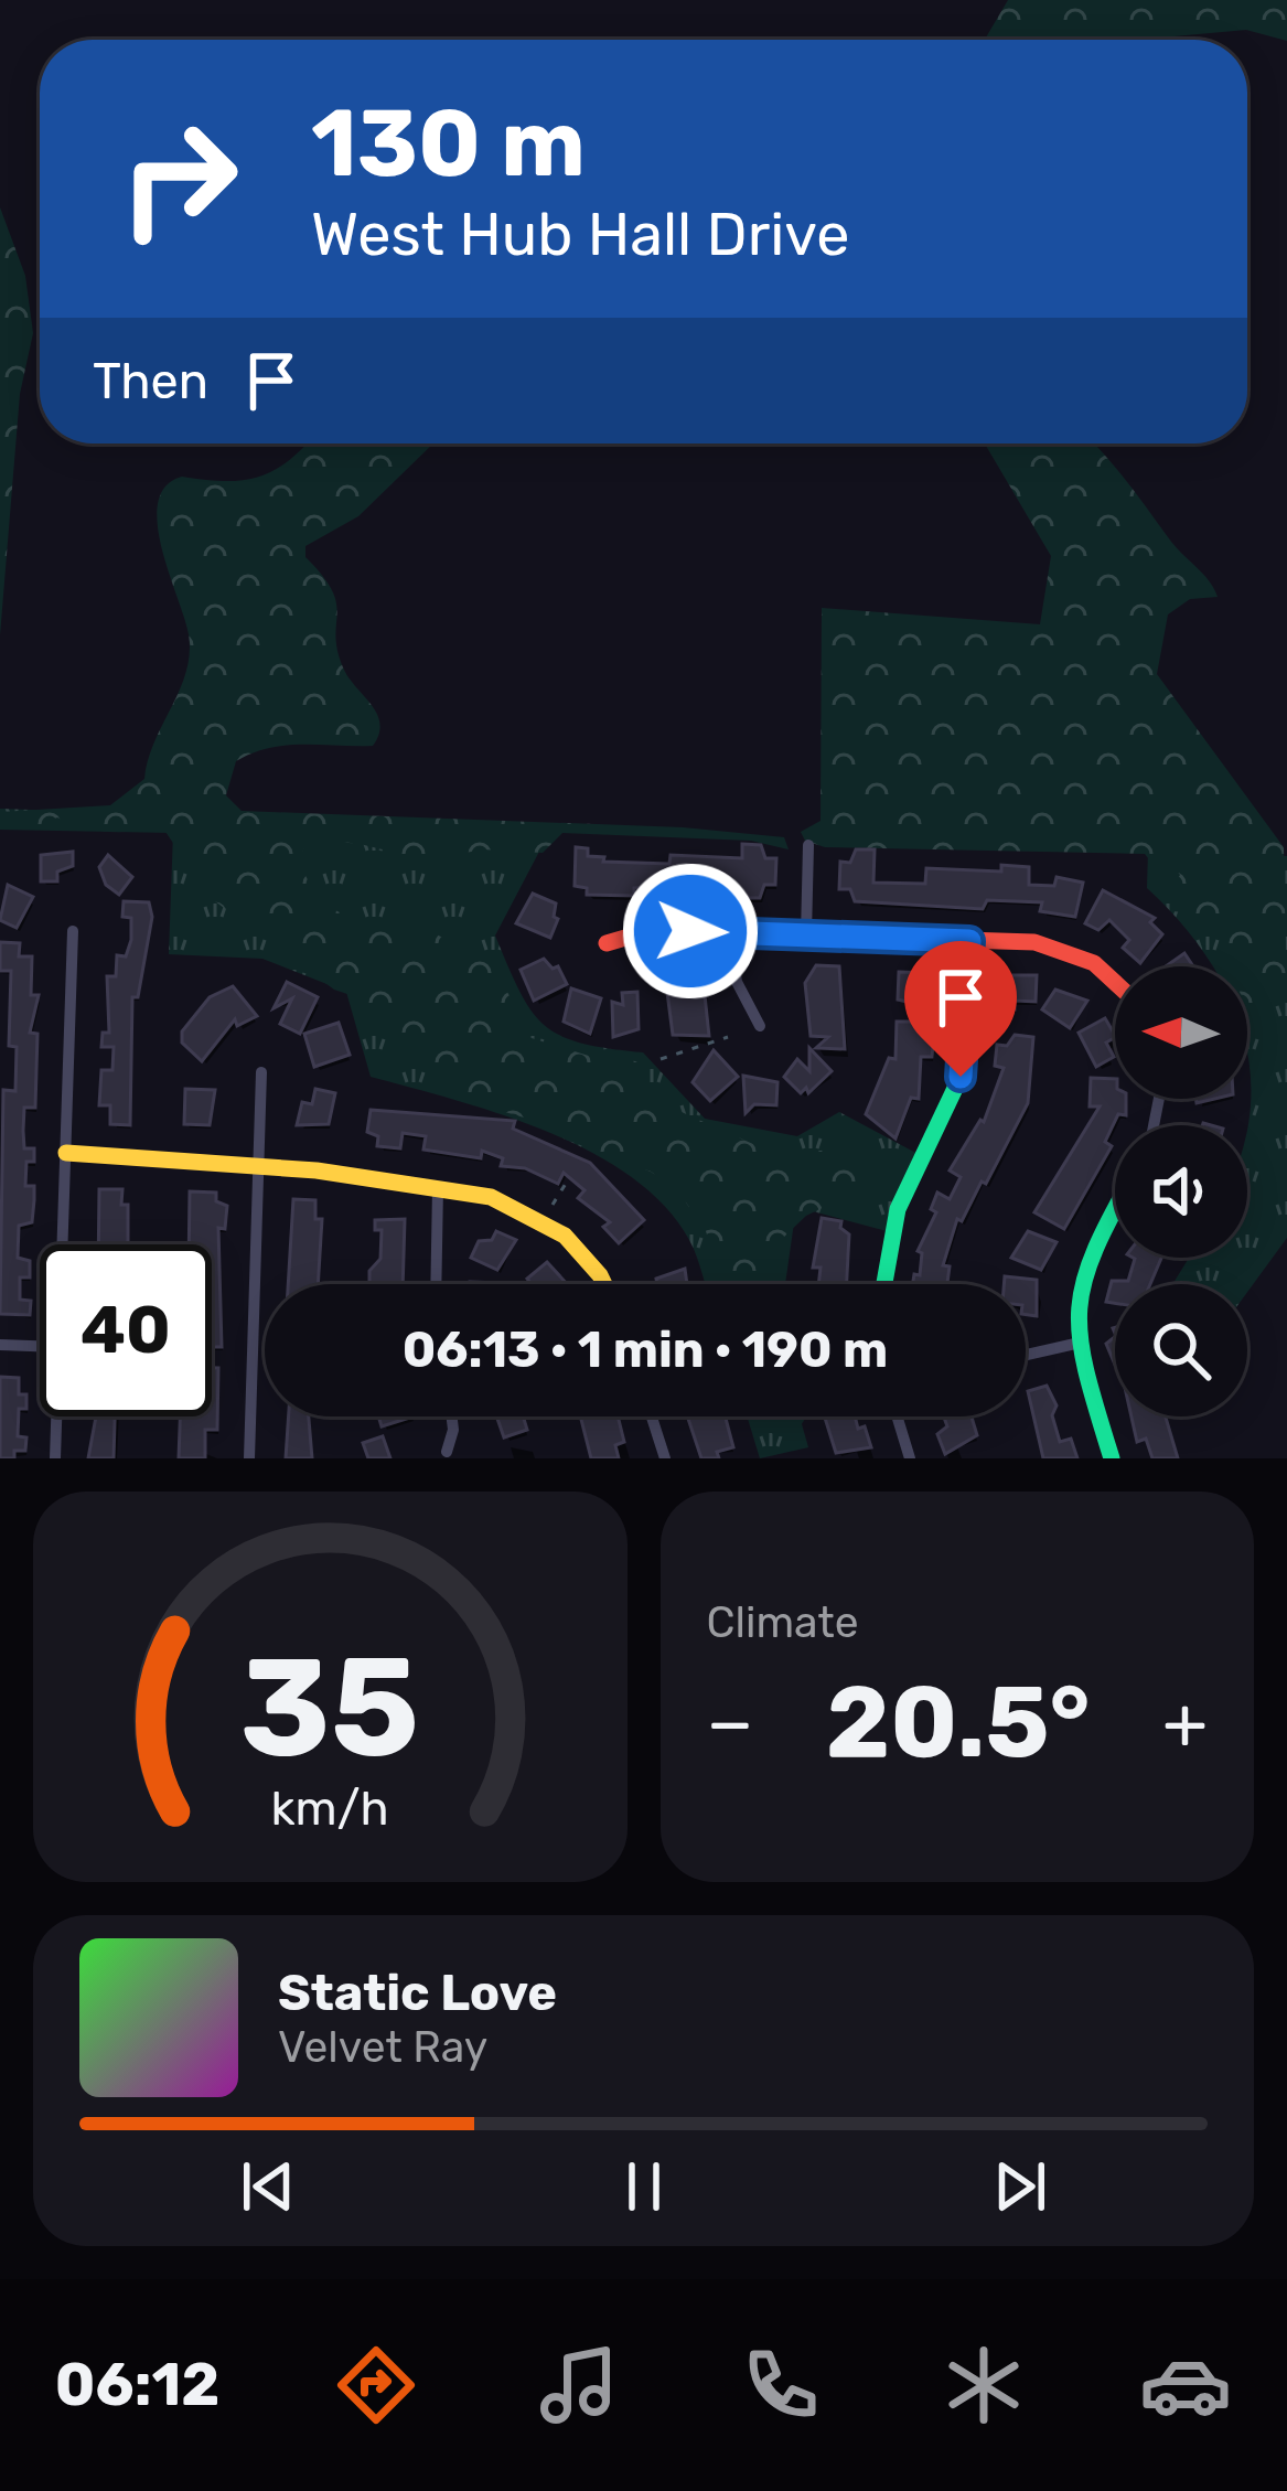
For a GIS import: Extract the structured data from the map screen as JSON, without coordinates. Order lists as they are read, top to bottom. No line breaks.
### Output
{"north":"left","page":{"turn":["130 m","West Hub Hall Drive"],"then":"Then","limit":"40","trip":"06:13 · 1 min · 190 m","tile":"Climate","heat":["−","20.5°","+"],"song":["Static Love","Velvet Ray"],"tabs":"06:12","gauge":["35","km/h"]}}
